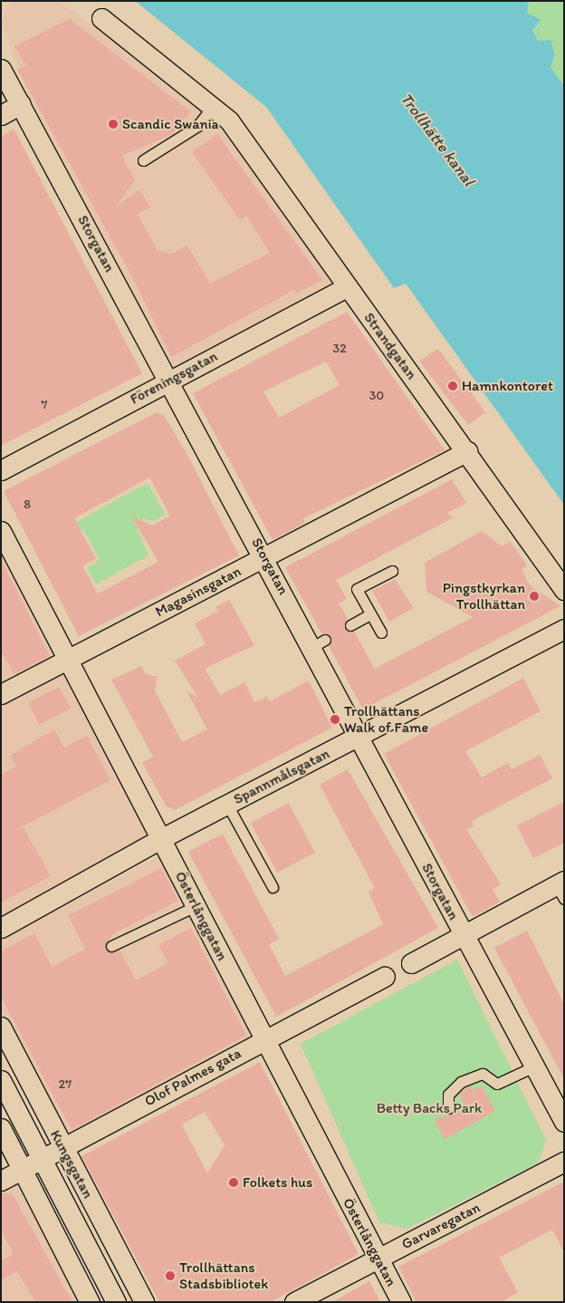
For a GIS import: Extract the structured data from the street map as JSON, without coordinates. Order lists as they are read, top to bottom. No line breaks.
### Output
{"streets":{"street":["Storgatan","Strandgatan","Föreningsgatan","Magasinsgatan","Spannmålsgatan","Österlånggatan","Olof Palmes gata","Kungsgatan","Garvaregatan"]},"crossings":[["Storgatan","Föreningsgatan"],["Storgatan","Magasinsgatan"],["Storgatan","Spannmålsgatan"],["Strandgatan","Föreningsgatan"],["Strandgatan","Magasinsgatan"],["Magasinsgatan","Österlånggatan"],["Spannmålsgatan","Österlånggatan"],["Österlånggatan","Olof Palmes gata"],["Österlånggatan","Garvaregatan"],["Olof Palmes gata","Kungsgatan"]],"water":["Trollhätte kanal"],"parks":["Betty Backs Park"],"places":["Scandic Swania","Hamnkontoret","Pingstkyrkan Trollhättan","Trollhättans Walk of Fame","Folkets hus","Trollhättans Stadsbibliotek"],"house_numbers":["32","30","7","8","27"]}
